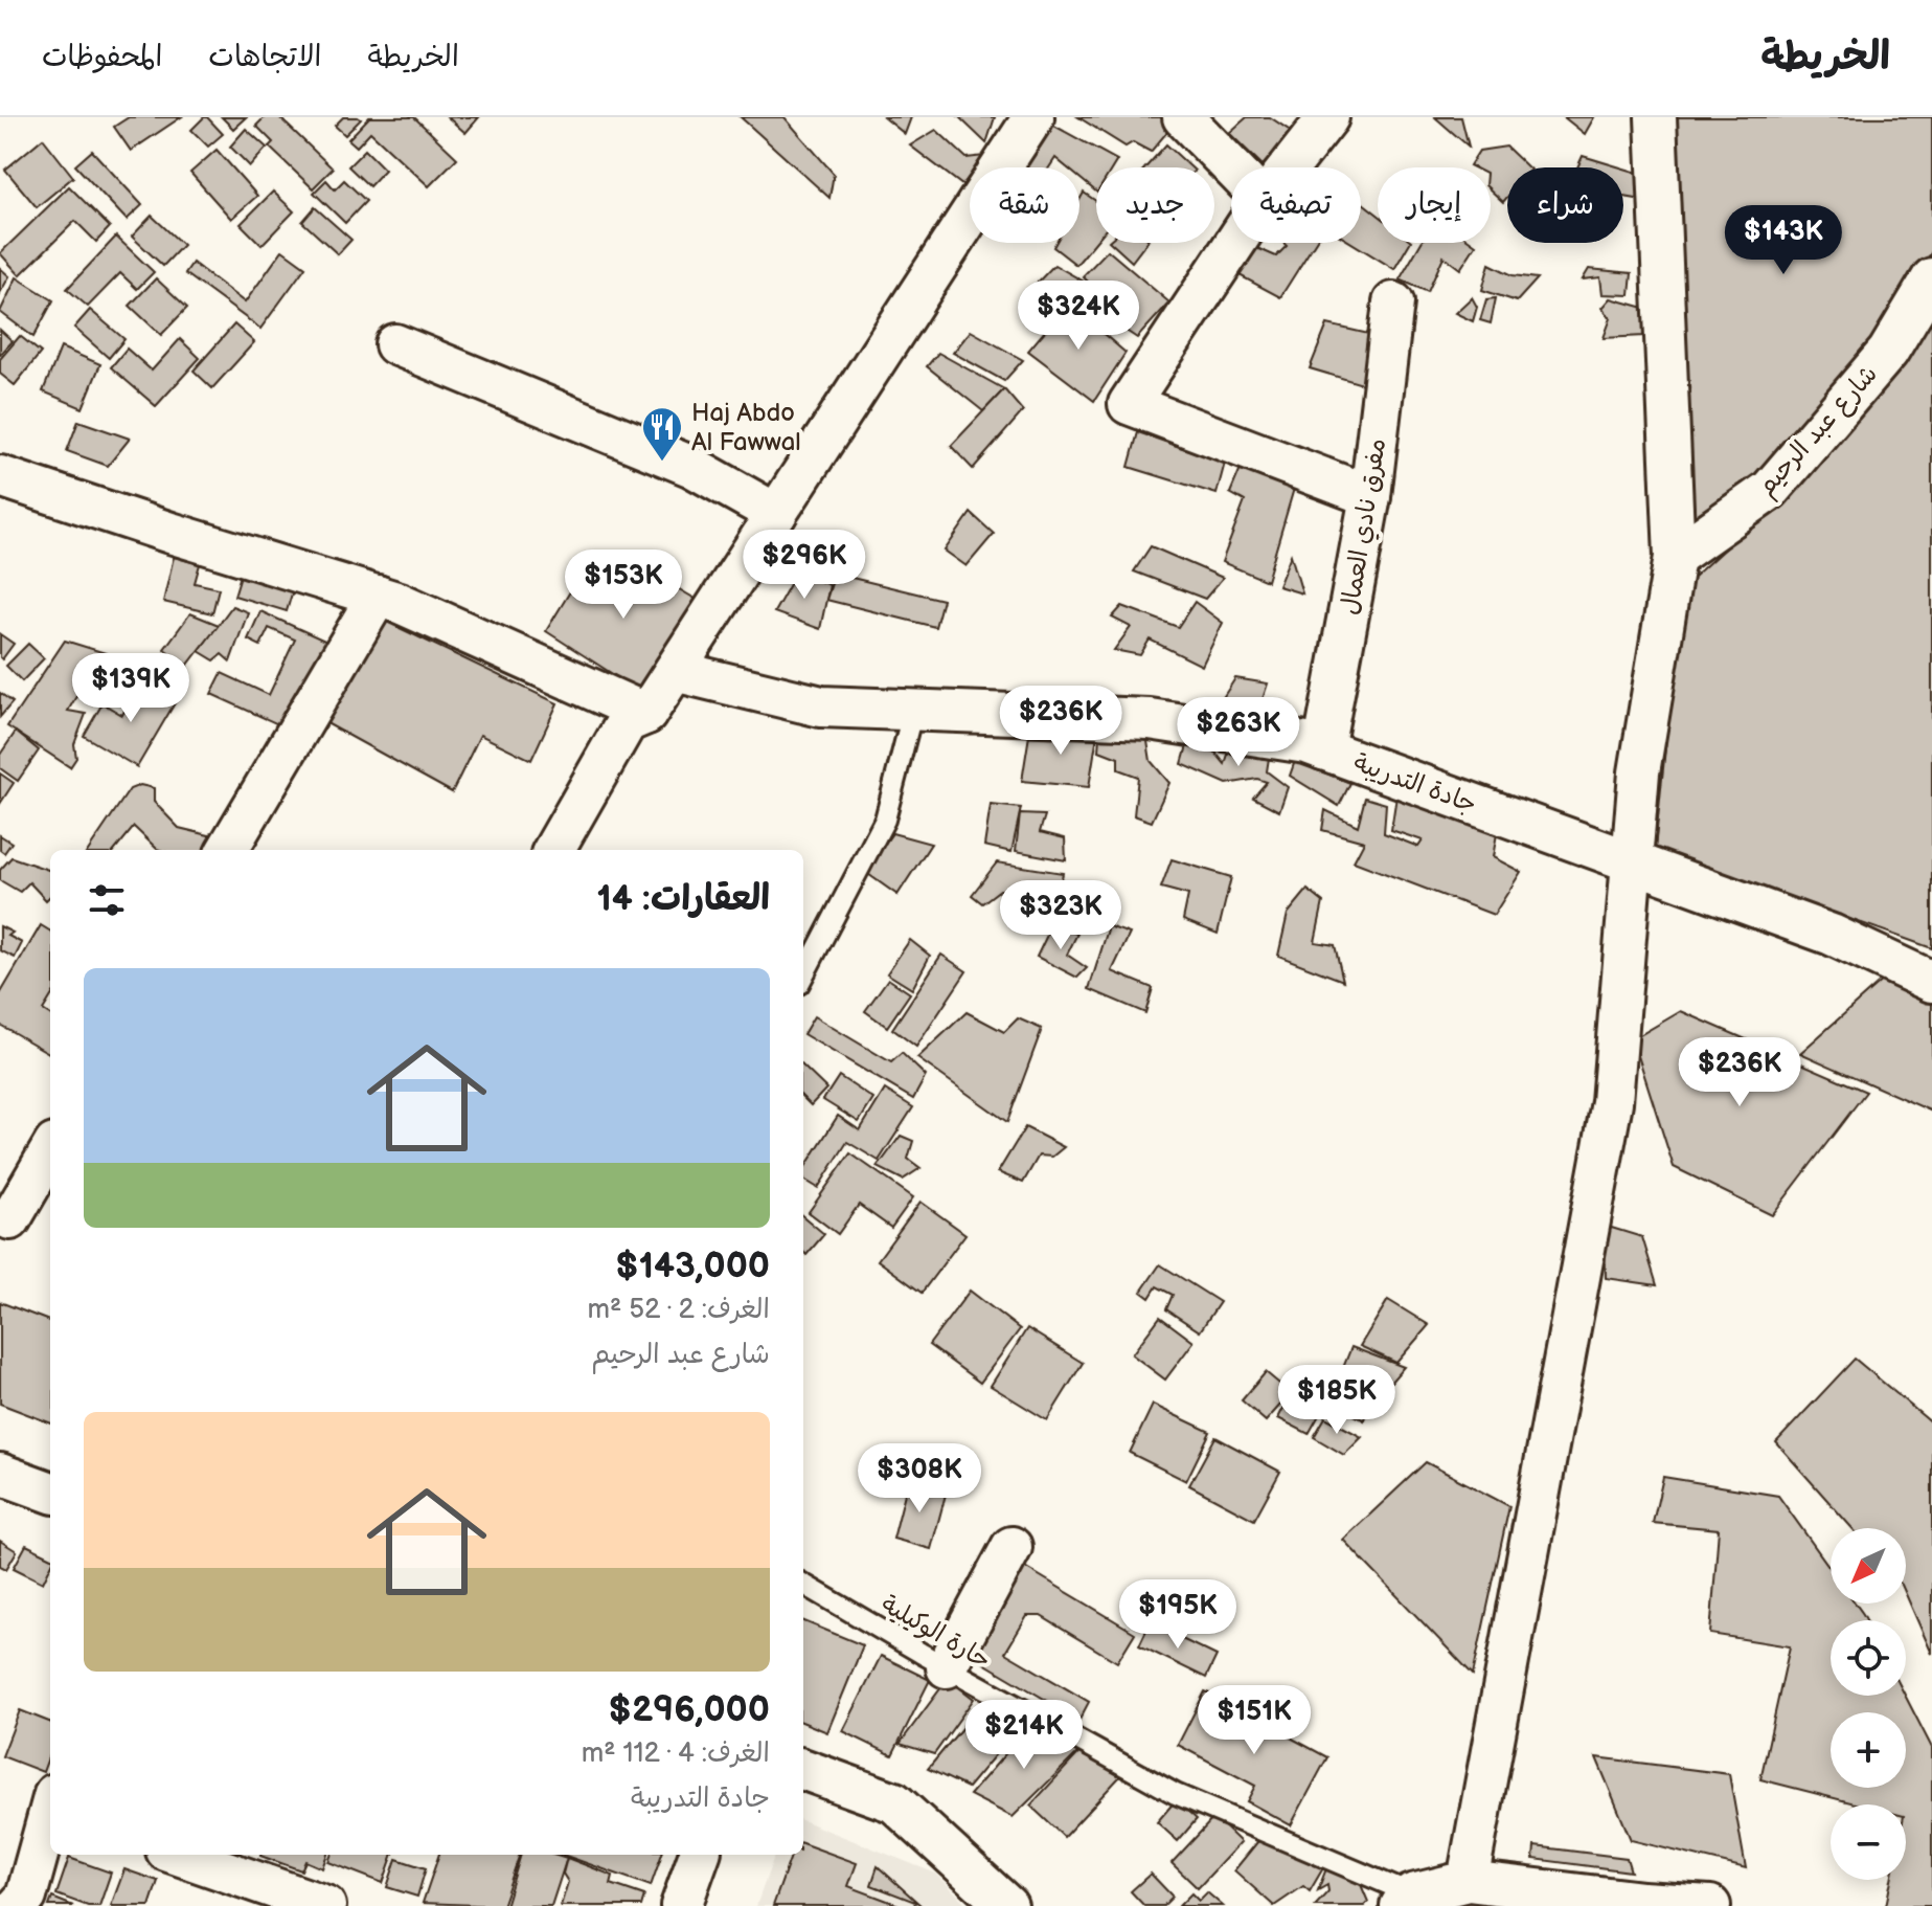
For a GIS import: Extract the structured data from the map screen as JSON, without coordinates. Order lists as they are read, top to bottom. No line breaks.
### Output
{"streets":{"street":["شارع عبد الرحيم","مفرق نادي العمال","جادة التدريبة"],"lane":["حارة الوكيلية"]},"crossings":[["مفرق نادي العمال","جادة التدريبة"]],"places":{"restaurant":["Haj Abdo Al Fawwal"]},"north":"bottom left","page":{"header":"الخريطة","nav":["الخريطة","الاتجاهات","المحفوظات"],"chip":["شراء","إيجار","تصفية","جديد","شقة"],"price":["$143K","$324K","$296K","$153K","$139K","$236K","$263K","$323K","$236K","$185K","$308K","$195K","$151K","$214K"],"heading":"العقارات: 14","list":[{"name":"$143,000","note":"الغرف: 2 · 52 m² · شارع عبد الرحيم"},{"name":"$296,000","note":"الغرف: 4 · 112 m² · جادة التدريبة"}],"map_buttons":["+","−"]}}
